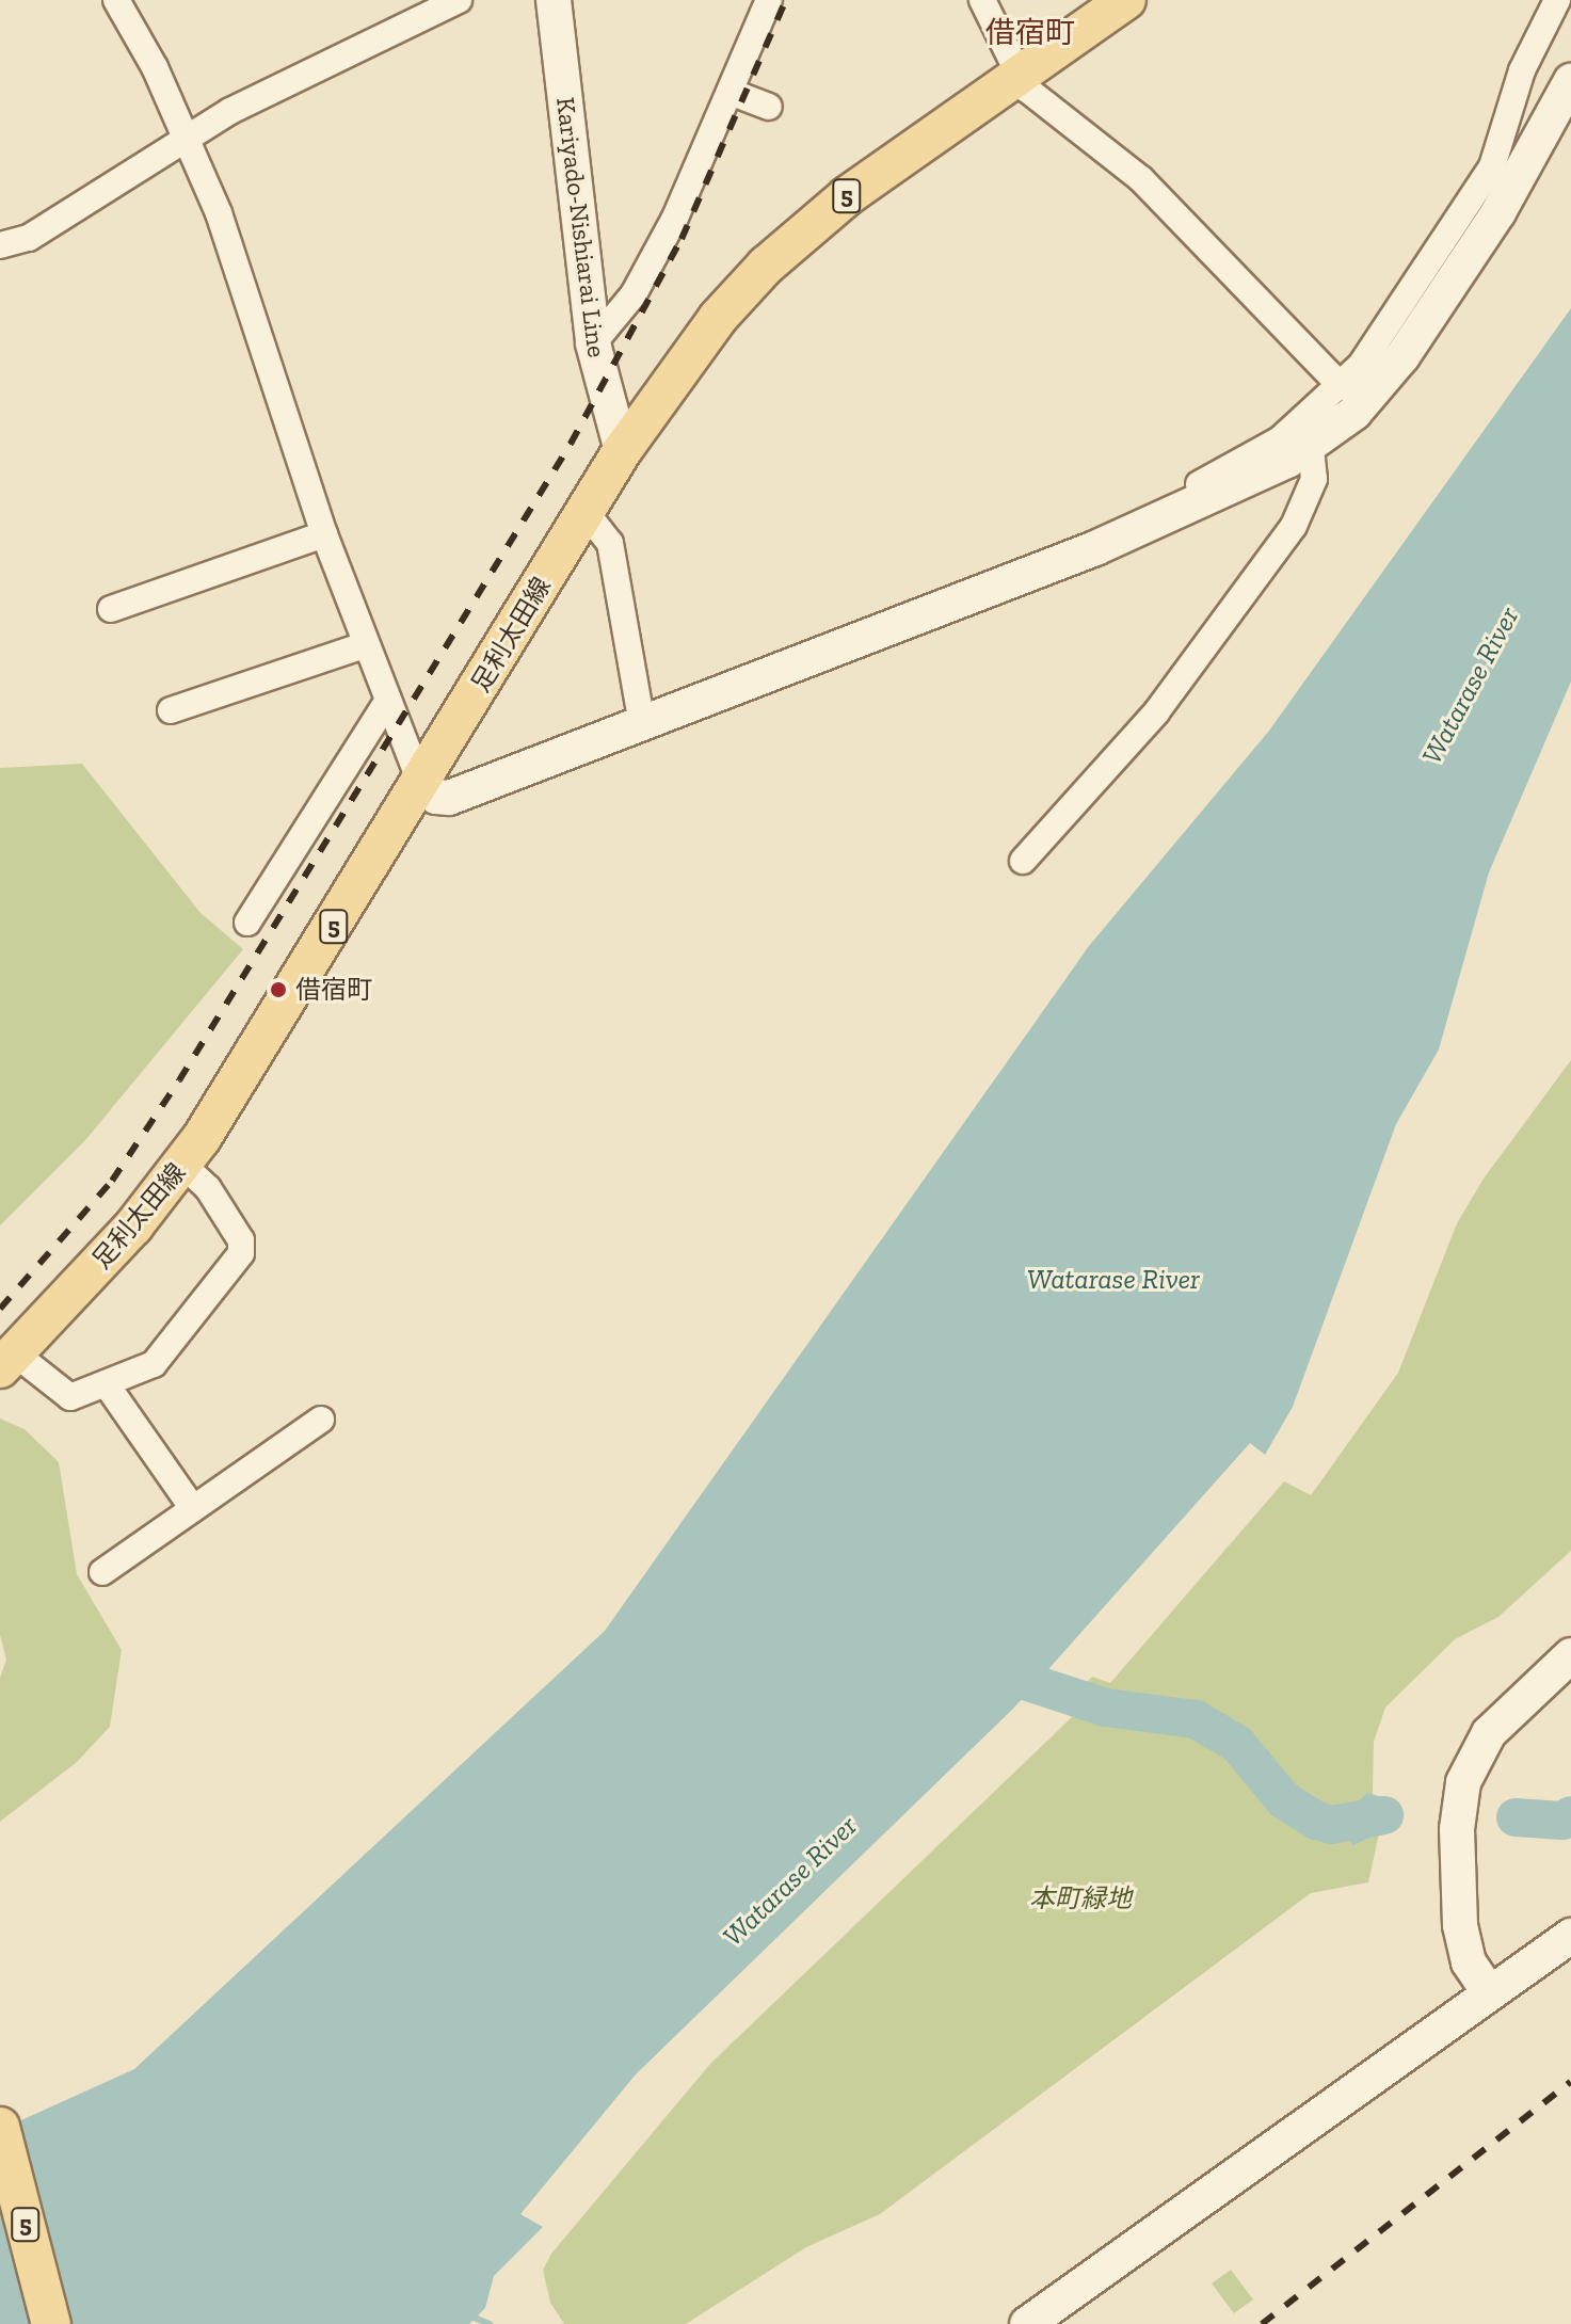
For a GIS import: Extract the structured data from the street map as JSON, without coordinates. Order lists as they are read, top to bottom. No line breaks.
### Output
{"streets":{"main road":["5","足利太田線"],"street":["Kariyado-Nishiarai Line"]},"crossings":[["Kariyado-Nishiarai Line","足利太田線"]],"districts":["借宿町"],"water":["Watarase River"],"parks":["本町緑地"],"places":["借宿町"]}
